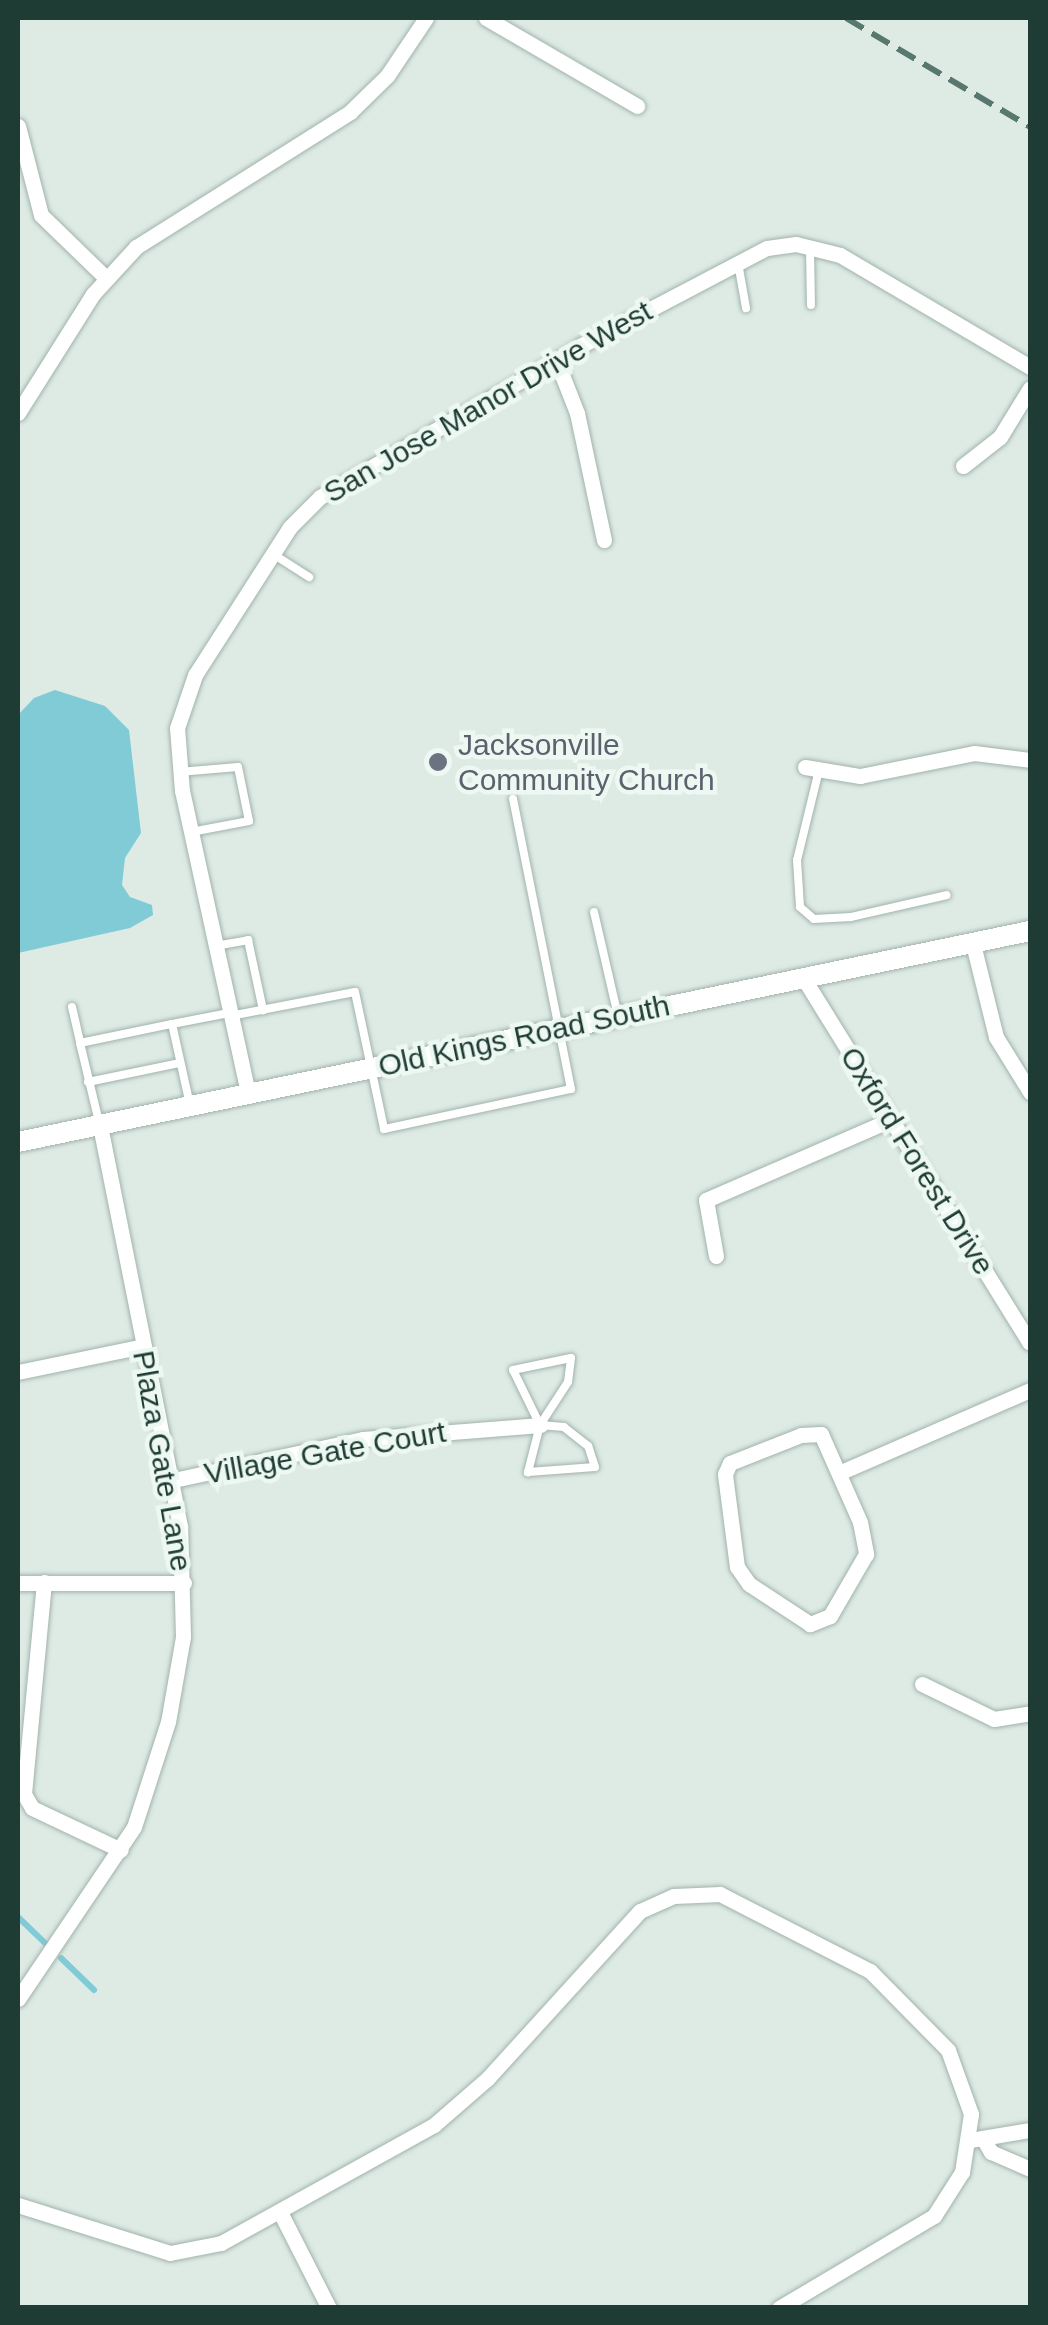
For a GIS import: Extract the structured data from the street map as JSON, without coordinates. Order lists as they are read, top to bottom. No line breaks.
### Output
{"streets":{"street":["San Jose Manor Drive West","Old Kings Road South","Oxford Forest Drive","Village Gate Court","Plaza Gate Lane"]},"crossings":[["San Jose Manor Drive West","Old Kings Road South"],["Old Kings Road South","Oxford Forest Drive"],["Old Kings Road South","Plaza Gate Lane"],["Village Gate Court","Plaza Gate Lane"]],"places":["Jacksonville Community Church"]}
